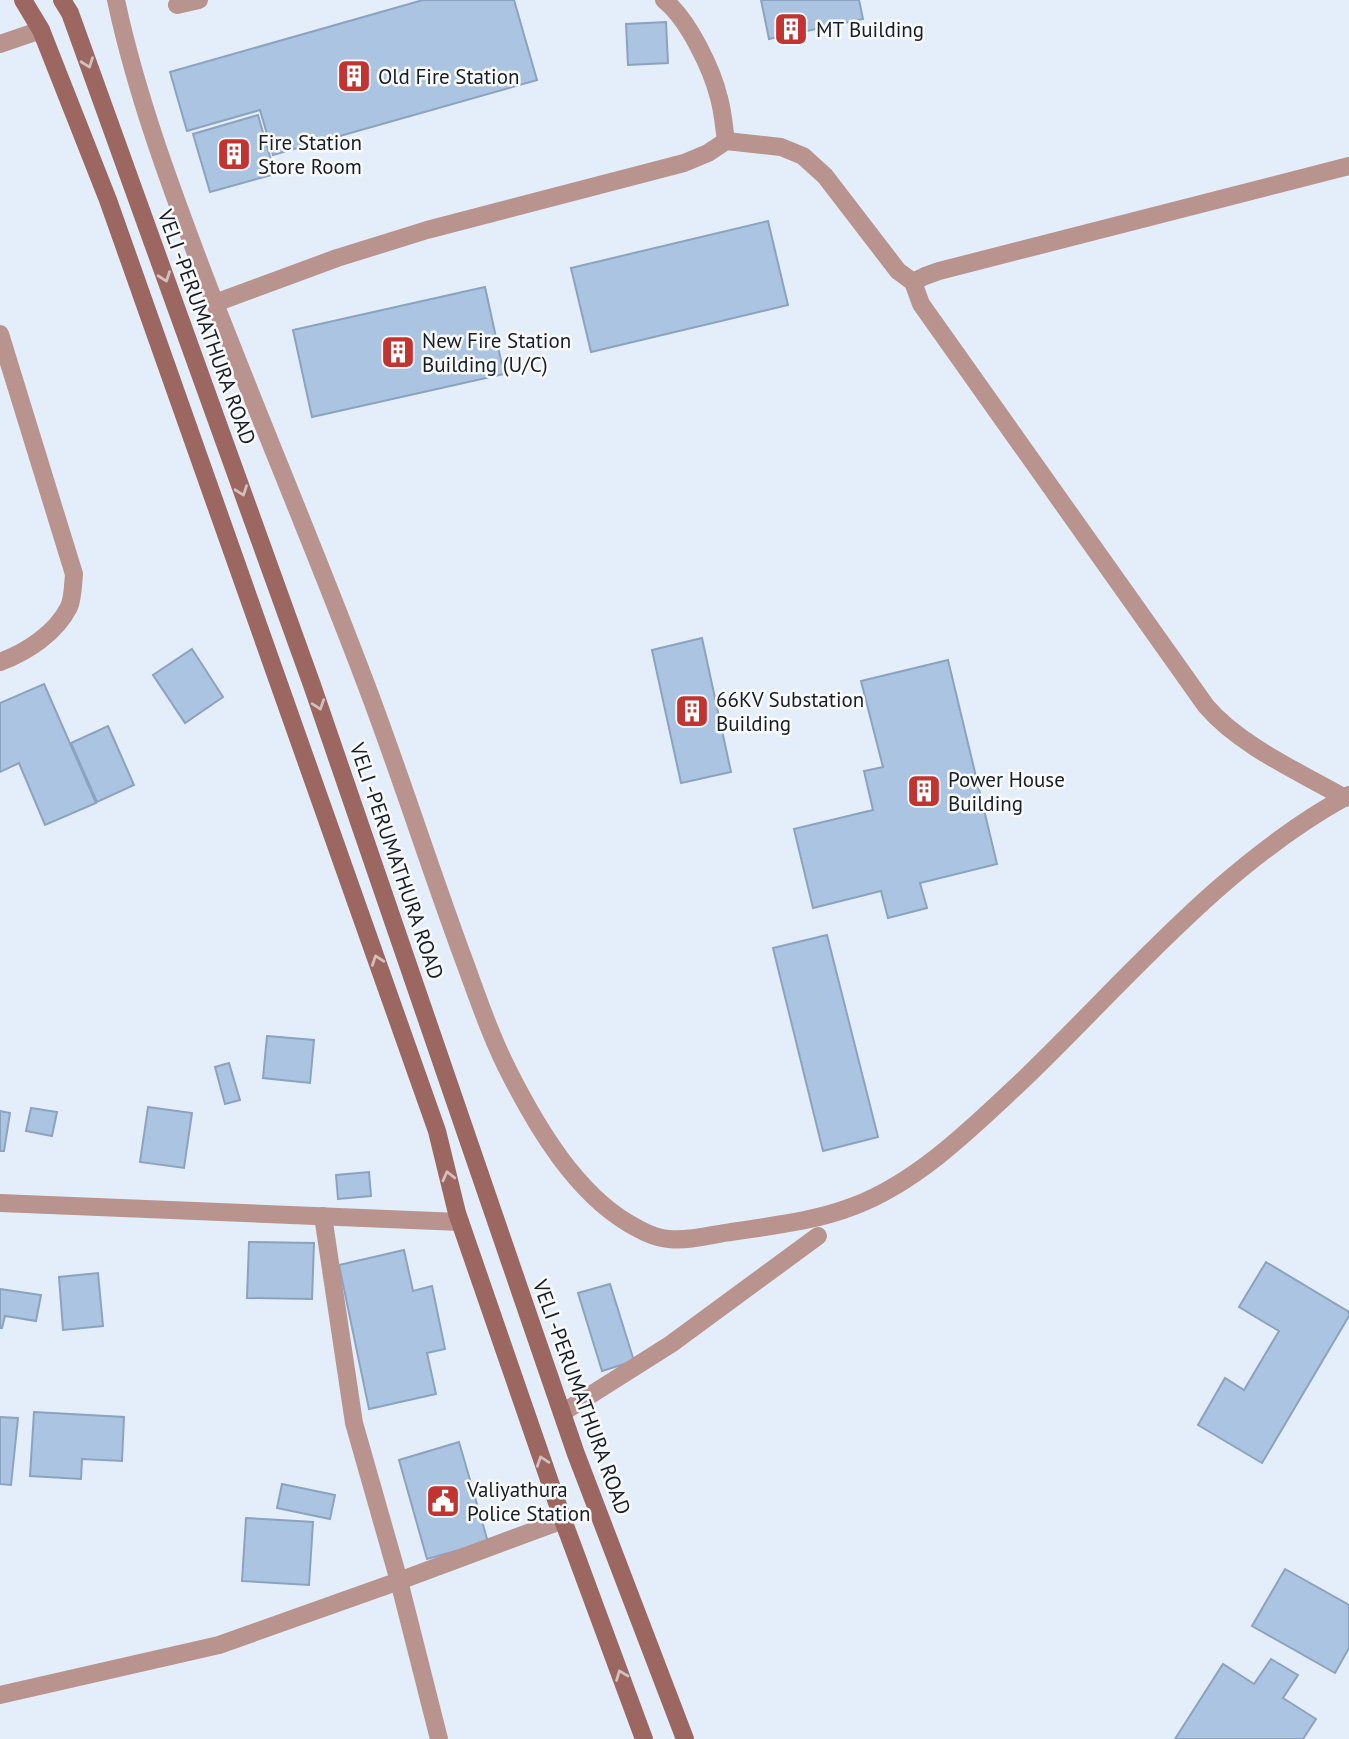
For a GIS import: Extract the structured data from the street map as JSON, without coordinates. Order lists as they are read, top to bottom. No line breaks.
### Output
{"streets":{"main road":["VELI -PERUMATHURA ROAD"]},"places":{"building":["MT Building","Old Fire Station","Fire Station Store Room","New Fire Station Building (U/C)","66KV Substation Building","Power House Building"],"public building":["Valiyathura Police Station"]}}
